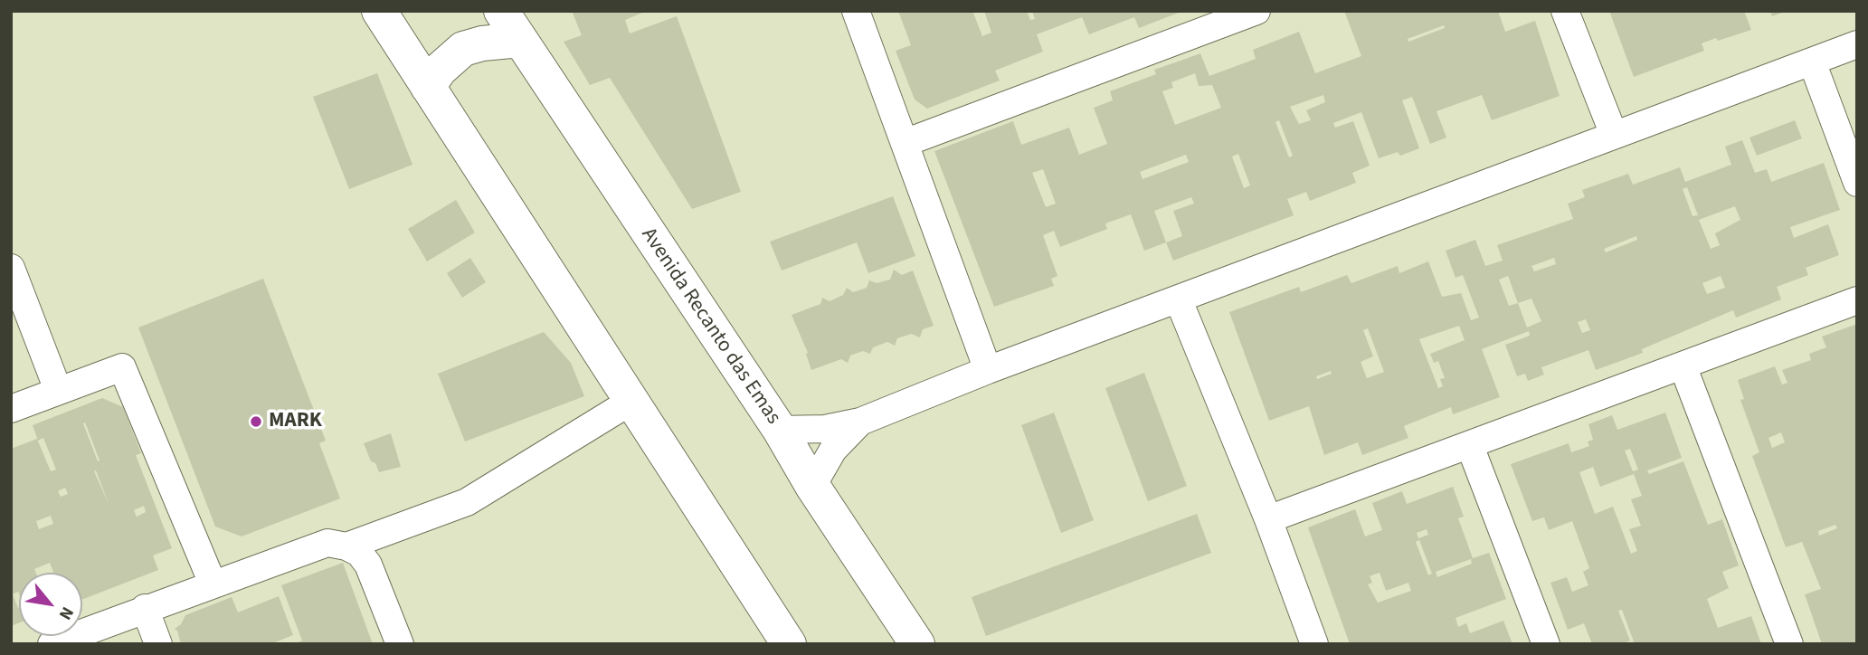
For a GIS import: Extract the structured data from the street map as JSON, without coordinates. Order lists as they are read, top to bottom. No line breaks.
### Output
{"streets":{"main road":["Avenida Recanto das Emas"]},"places":["MARK"],"north":"bottom right"}
